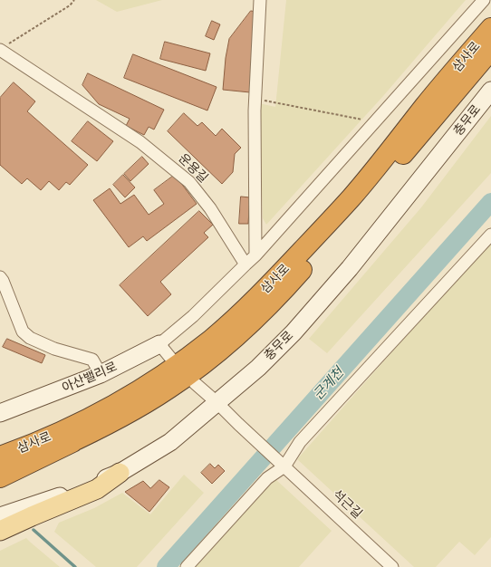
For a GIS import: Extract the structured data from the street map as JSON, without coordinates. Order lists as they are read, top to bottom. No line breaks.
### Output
{"streets":{"highway":["삼사로"],"street":["충무로","운용길","아산밸리로","석근길"]},"crossings":[["충무로","석근길"]],"water":["군계천"]}
